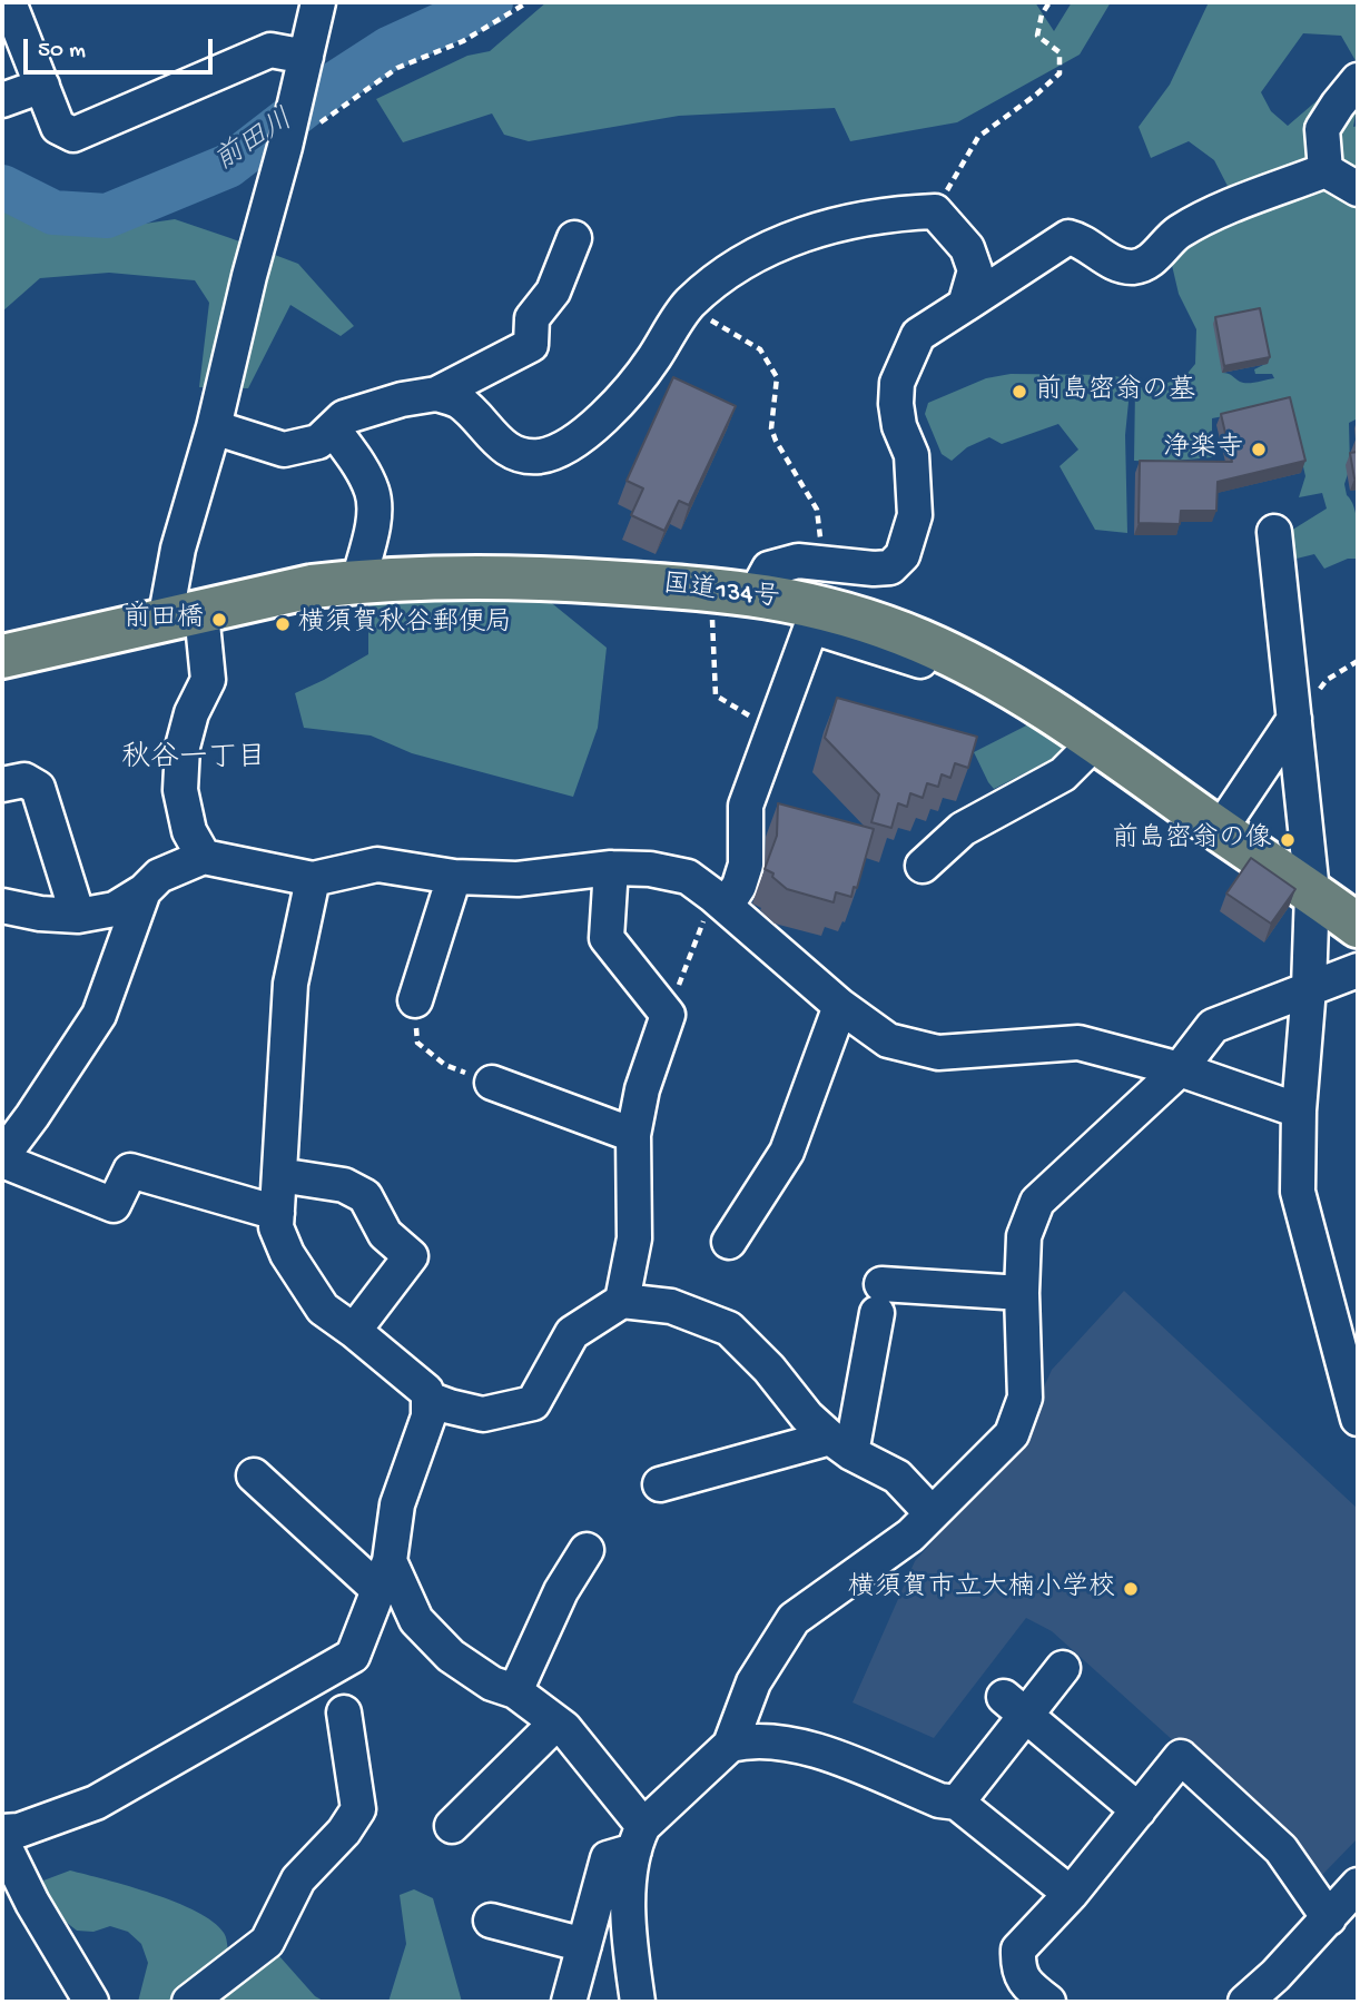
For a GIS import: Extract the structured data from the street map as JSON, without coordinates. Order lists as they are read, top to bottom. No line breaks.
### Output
{"streets":{"highway":["国道134号"]},"districts":["秋谷一丁目"],"water":["前田川"],"places":["前島密翁の墓","浄楽寺","前田橋","横須賀秋谷郵便局","前島密翁の像","横須賀市立大楠小学校"],"scale_bar":"50 m"}
